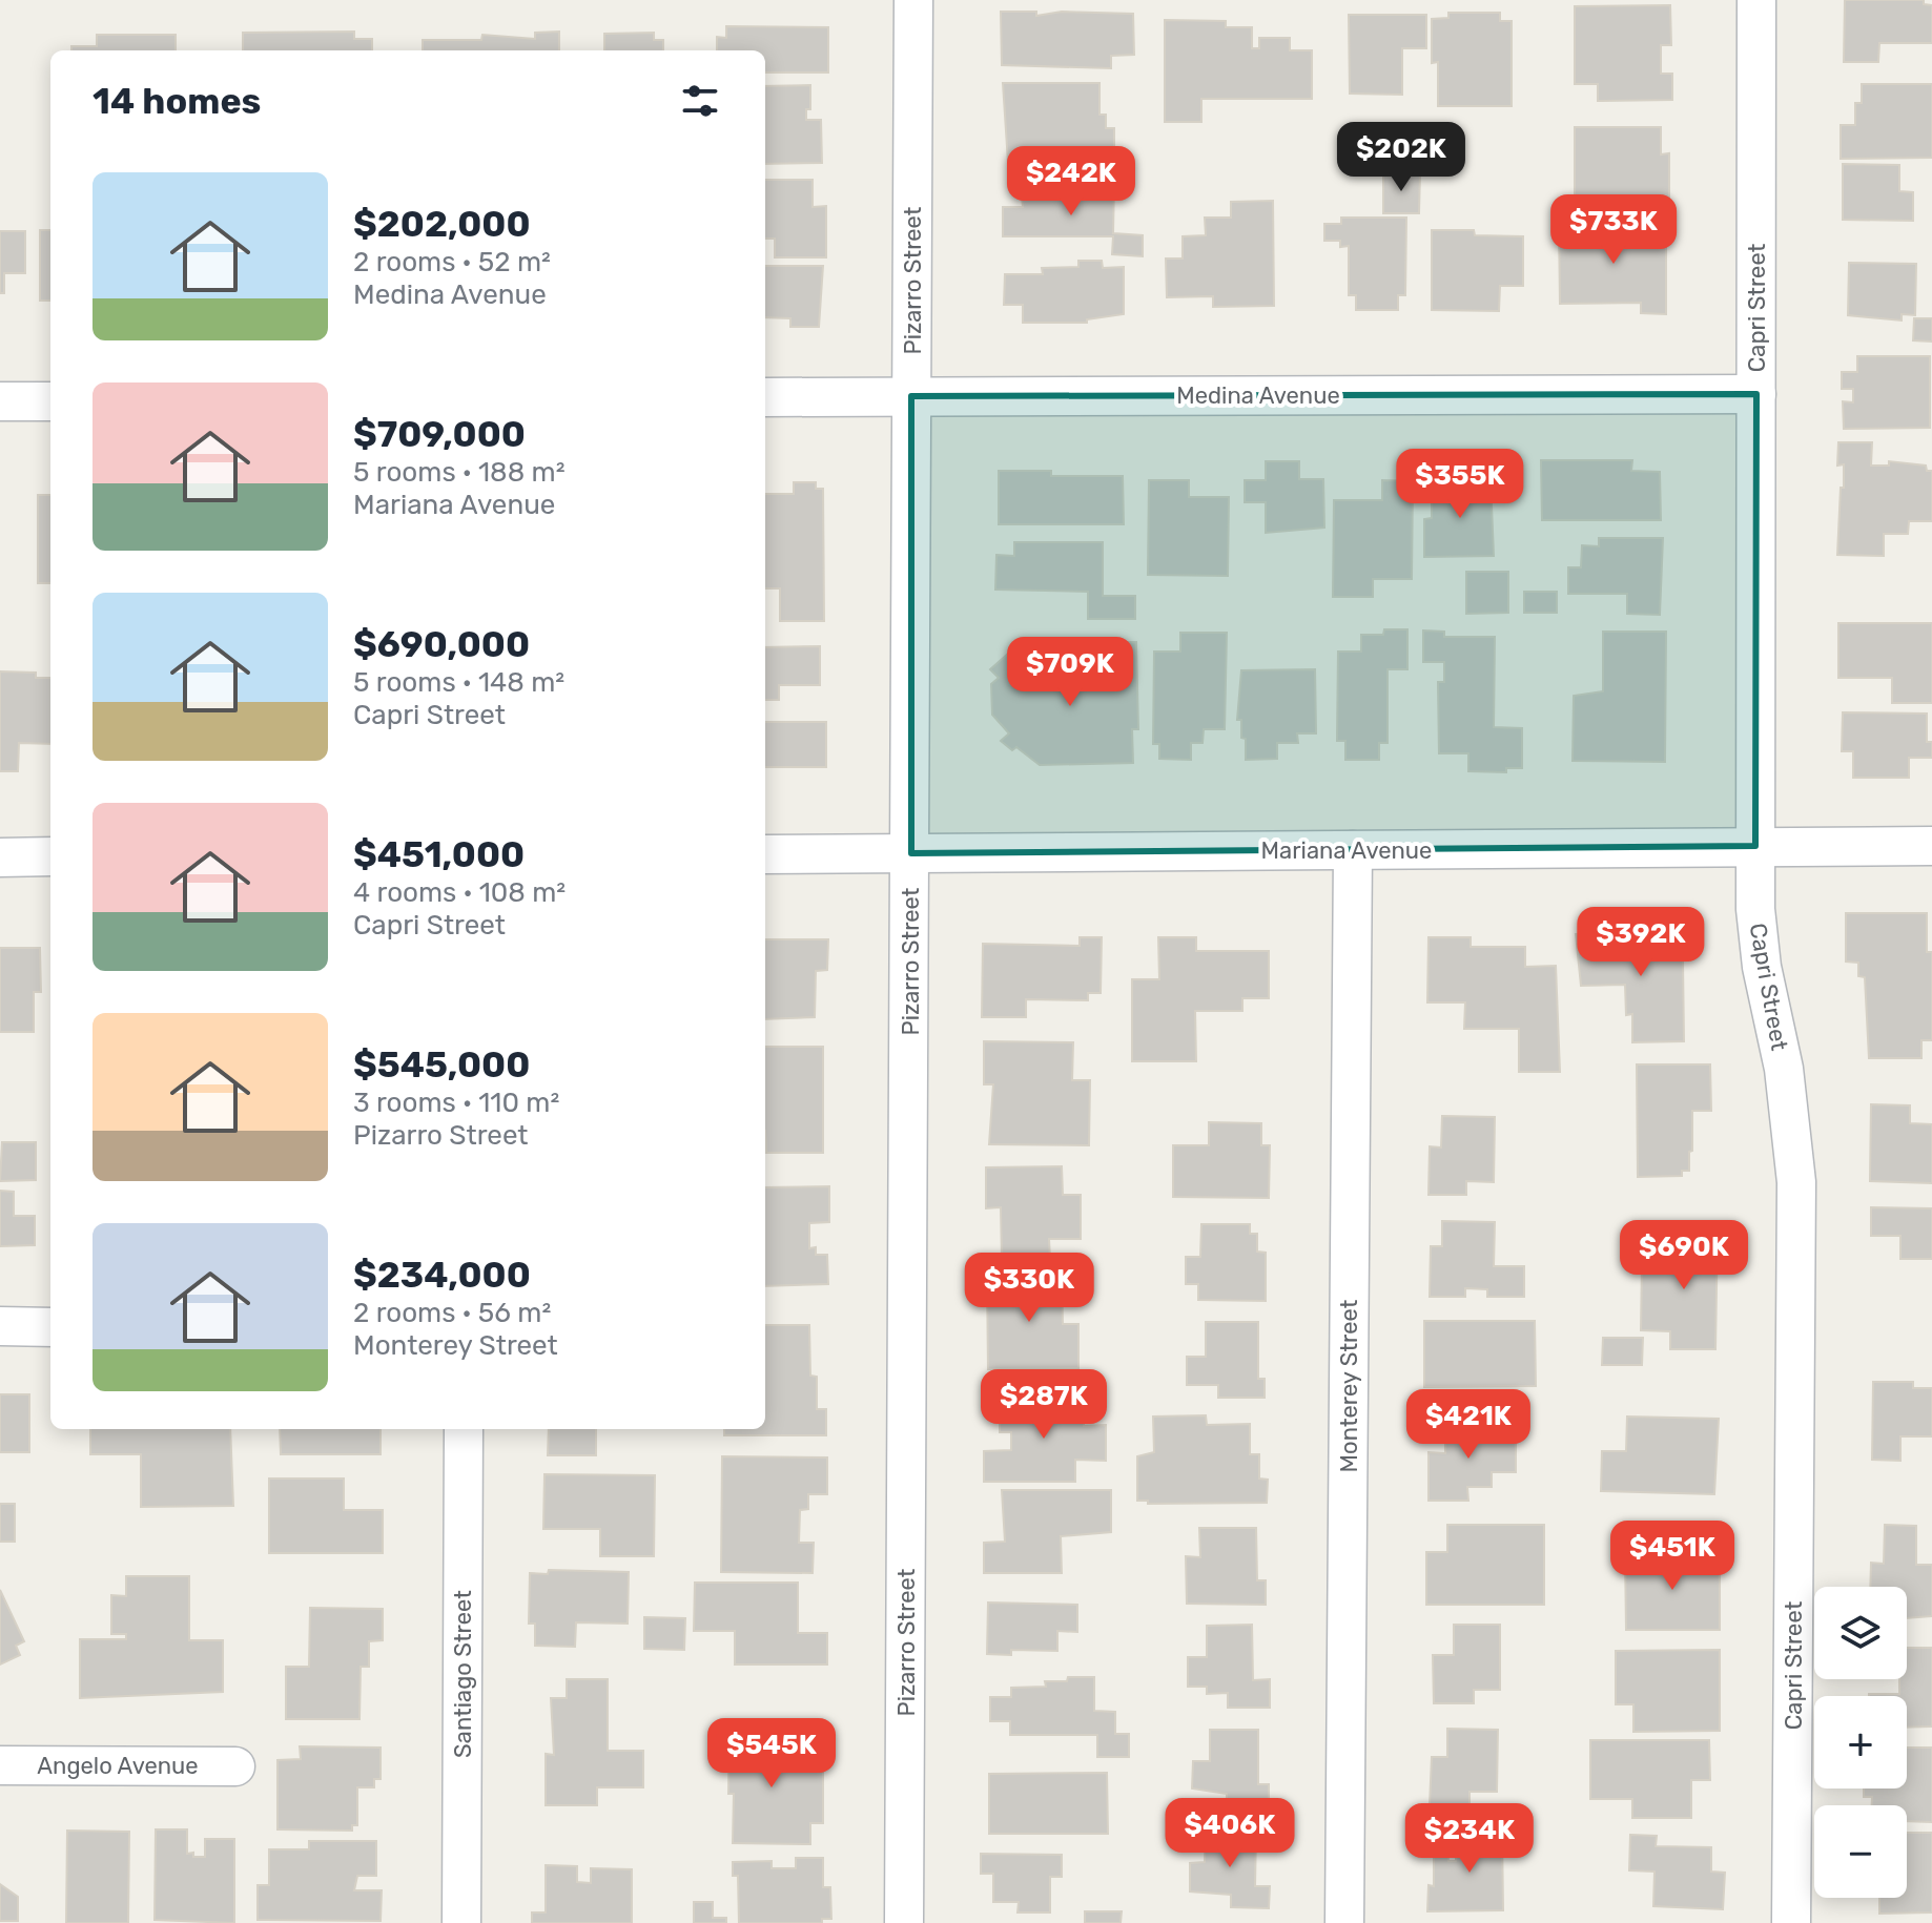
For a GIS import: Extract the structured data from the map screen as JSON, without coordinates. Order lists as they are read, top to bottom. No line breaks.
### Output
{"streets":{"street":["Pizarro Street","Capri Street","Medina Avenue","Mariana Avenue","Monterey Street","Santiago Street","Angelo Avenue"]},"crossings":[["Pizarro Street","Medina Avenue"],["Pizarro Street","Mariana Avenue"],["Capri Street","Medina Avenue"],["Capri Street","Mariana Avenue"],["Mariana Avenue","Monterey Street"]],"page":{"heading":"14 homes","price":["$202K","$242K","$733K","$355K","$709K","$392K","$690K","$330K","$287K","$421K","$451K","$545K","$406K","$234K"],"list":[{"name":"$202,000","note":"2 rooms · 52 m² · Medina Avenue"},{"name":"$709,000","note":"5 rooms · 188 m² · Mariana Avenue"},{"name":"$690,000","note":"5 rooms · 148 m² · Capri Street"},{"name":"$451,000","note":"4 rooms · 108 m² · Capri Street"},{"name":"$545,000","note":"3 rooms · 110 m² · Pizarro Street"},{"name":"$234,000","note":"2 rooms · 56 m² · Monterey Street"}],"map_buttons":["+","−"]}}
